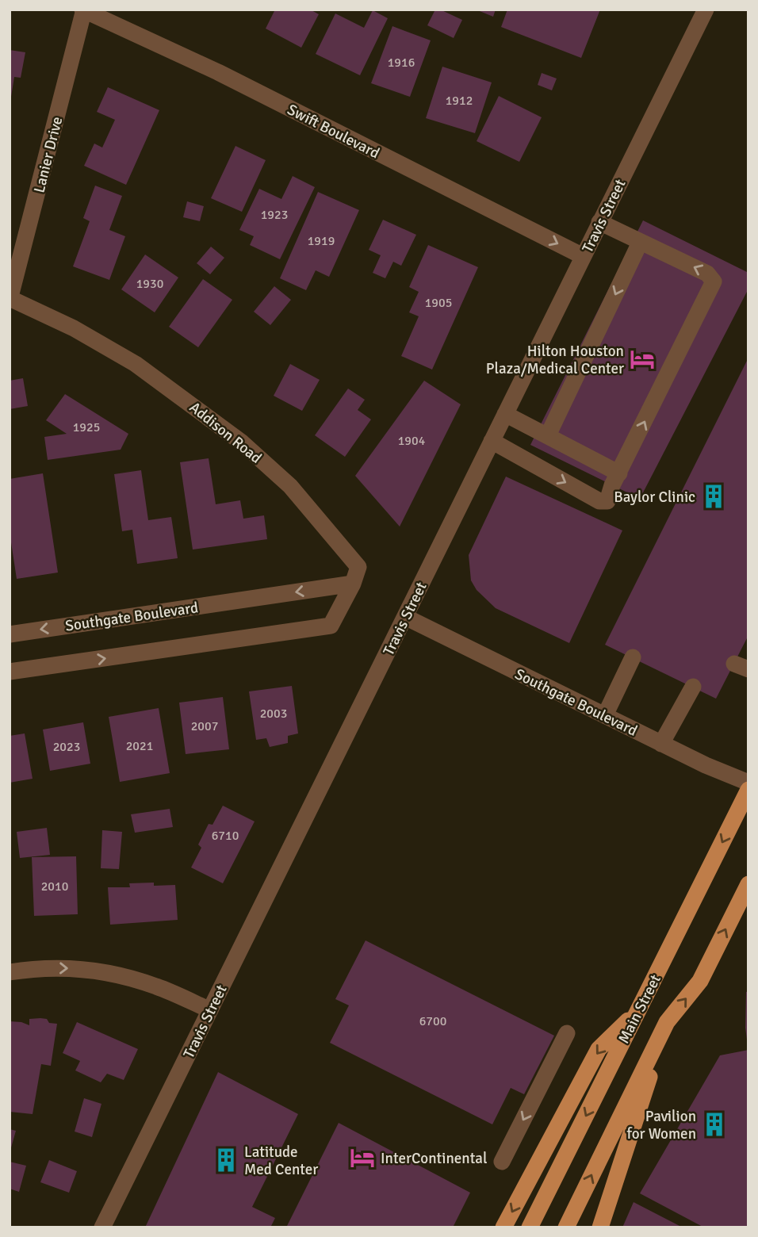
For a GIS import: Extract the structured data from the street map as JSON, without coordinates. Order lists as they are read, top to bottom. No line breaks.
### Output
{"streets":{"main road":["Main Street"],"street":["Swift Boulevard","Lanier Drive","Travis Street","Addison Road","Southgate Boulevard"]},"crossings":[["Swift Boulevard","Lanier Drive"],["Swift Boulevard","Travis Street"],["Lanier Drive","Addison Road"],["Travis Street","Southgate Boulevard"],["Addison Road","Southgate Boulevard"]],"one_way":["Swift Boulevard"],"places":{"hotel":["Hilton Houston Plaza/Medical Center","InterContinental"],"building":["Baylor Clinic","Pavilion for Women","Latitude Med Center"]},"house_numbers":["1916","1912","1923","1919","1930","1905","1925","1904","2003","2007","2021","2023","6710","2010","6700"]}
